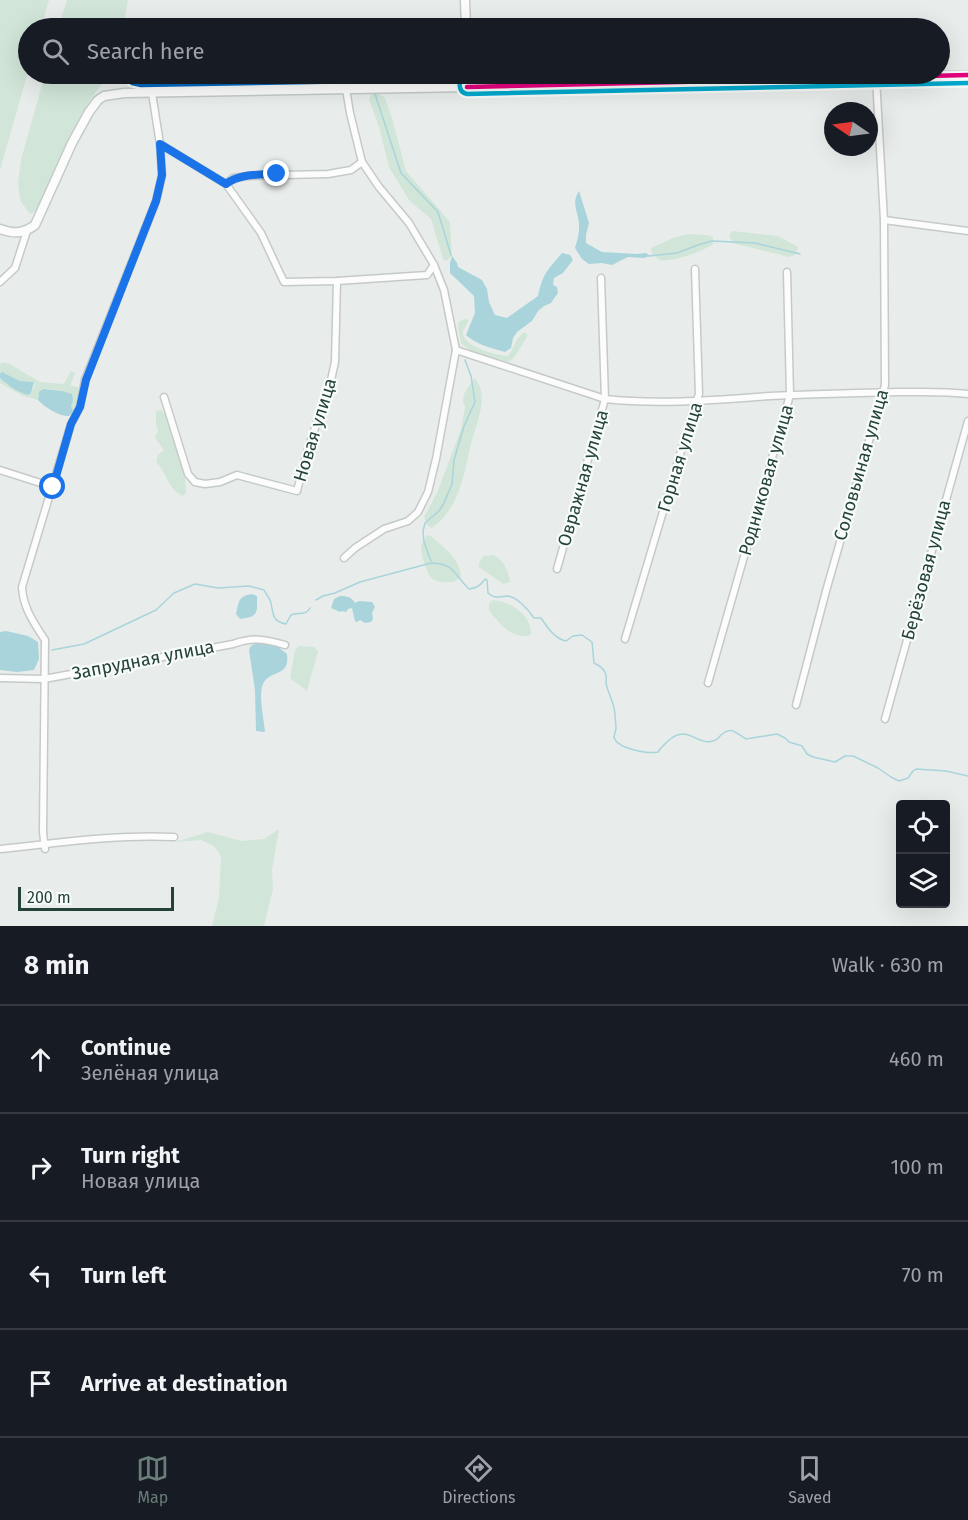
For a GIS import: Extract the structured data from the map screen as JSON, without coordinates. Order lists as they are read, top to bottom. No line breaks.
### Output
{"streets":{"street":["Новая улица","Горная улица","Соловьиная улица","Овражная улица","Родниковая улица","Берёзовая улица","Запрудная улица"]},"scale_bar":"200 m","north":"left","page":{"search":"Search here","scale":"200 m","heading":["8 min","Walk · 630 m"],"list":[["Continue","Зелёная улица","460 m"],["Turn right","Новая улица","100 m"],["Turn left","70 m"],"Arrive at destination"],"nav":["Map","Directions","Saved"]}}
